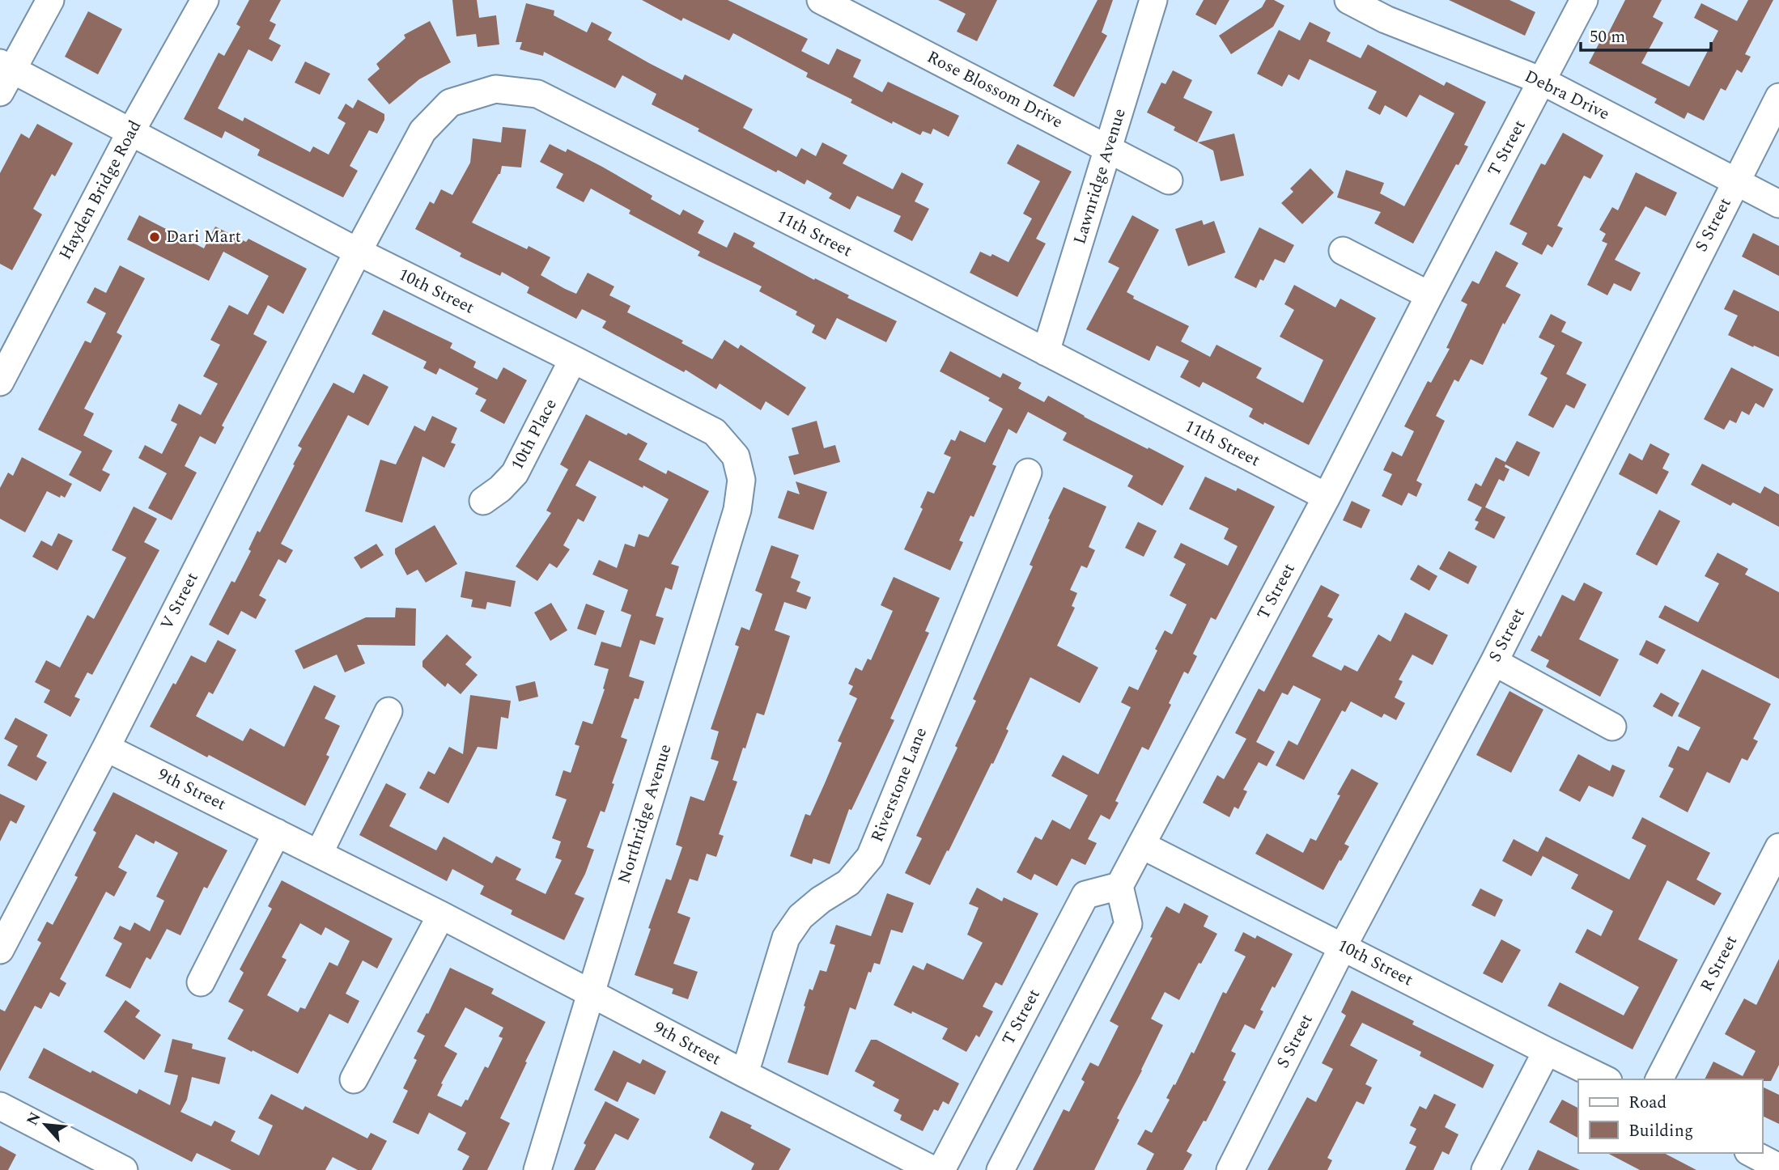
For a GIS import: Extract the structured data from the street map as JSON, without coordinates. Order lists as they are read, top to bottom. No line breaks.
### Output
{"streets":{"street":["Rose Blossom Drive","Debra Drive","T Street","Lawnridge Avenue","Hayden Bridge Road","S Street","11th Street","10th Street","10th Place","V Street","Riverstone Lane","9th Street","Northridge Avenue","R Street"]},"crossings":[["Rose Blossom Drive","Lawnridge Avenue"],["Debra Drive","T Street"],["Debra Drive","S Street"],["T Street","11th Street"],["T Street","10th Street"],["Lawnridge Avenue","11th Street"],["Hayden Bridge Road","10th Street"],["S Street","10th Street"],["11th Street","10th Street"],["11th Street","V Street"],["10th Street","10th Place"],["10th Street","V Street"],["10th Street","Northridge Avenue"],["V Street","9th Street"],["Riverstone Lane","9th Street"],["9th Street","Northridge Avenue"]],"places":["Dari Mart"],"legend":["Road","Building"],"scale_bar":"50 m","north":"top left"}
